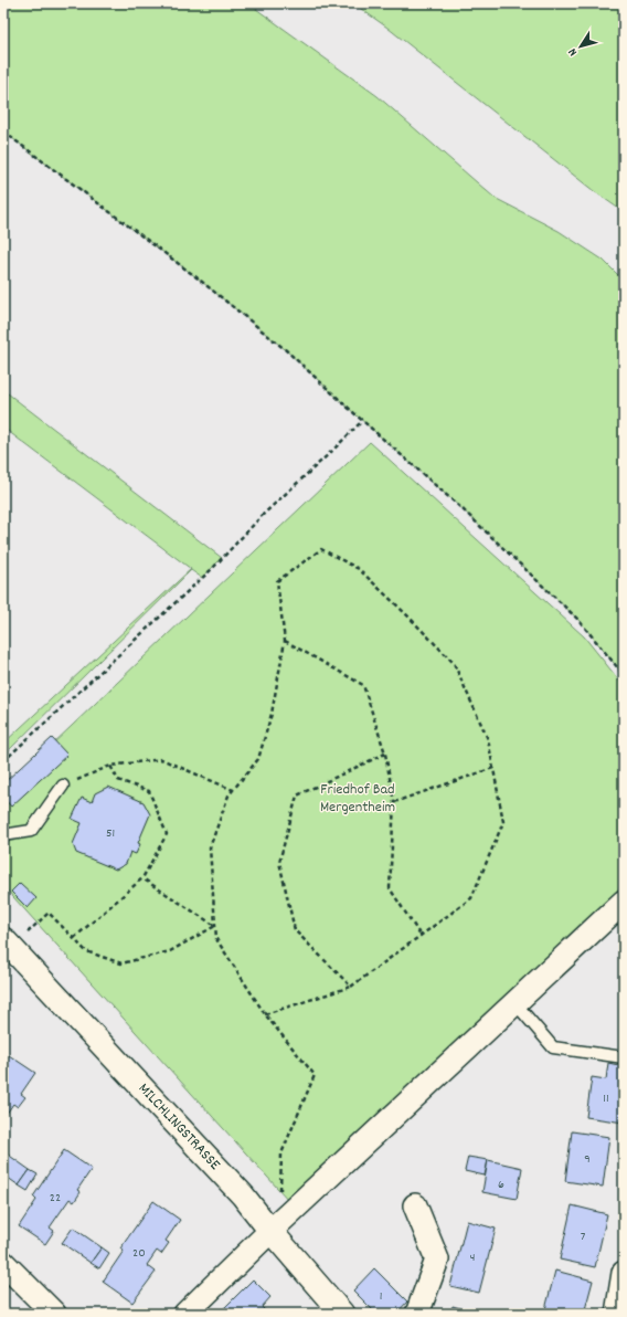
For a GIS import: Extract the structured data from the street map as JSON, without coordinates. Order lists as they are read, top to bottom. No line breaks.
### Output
{"streets":{"street":["MILCHLINGSTRASSE"]},"parks":["Friedhof Bad Mergentheim"],"house_numbers":["51","11","9","6","22","7","20","4","1"],"north":"bottom left"}
